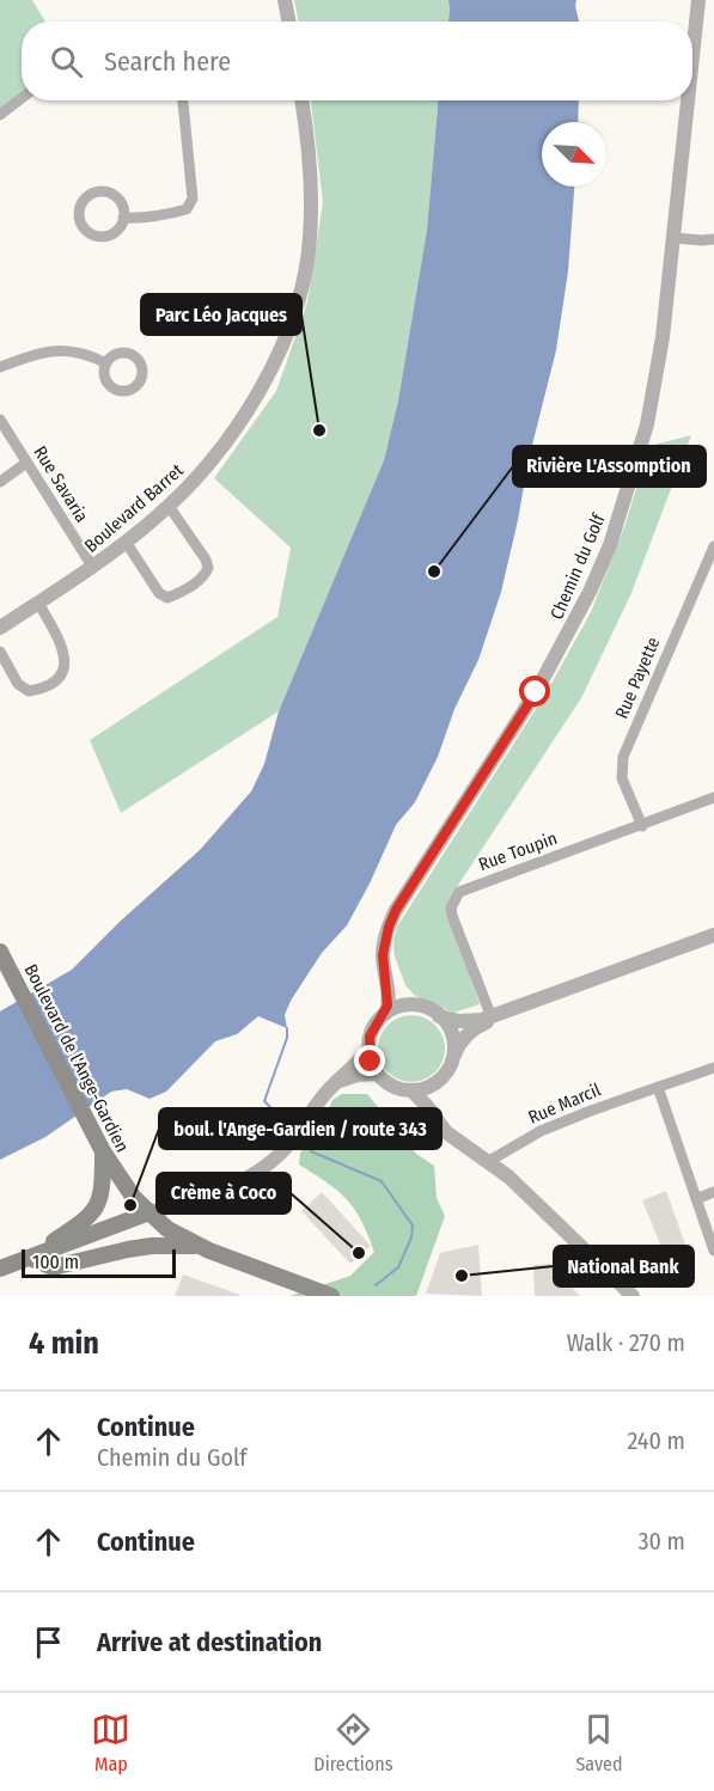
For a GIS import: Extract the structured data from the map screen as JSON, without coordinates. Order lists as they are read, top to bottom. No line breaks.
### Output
{"streets":{"main road":["Boulevard de l'Ange-Gardien"],"street":["Rue Savaria","Boulevard Barret","Chemin du Golf","Rue Payette","Rue Toupin","Rue Marcil"]},"crossings":[["Rue Savaria","Boulevard Barret"],["Rue Payette","Rue Toupin"]],"places":["Parc Léo Jacques","Rivière L'Assomption","boul. l'Ange-Gardien / route 343","Crème à Coco","National Bank"],"scale_bar":"100 m","north":"bottom right","page":{"search":"Search here","scale":"100 m","heading":["4 min","Walk · 270 m"],"list":[["Continue","Chemin du Golf","240 m"],["Continue","30 m"],"Arrive at destination"],"nav":["Map","Directions","Saved"]}}
